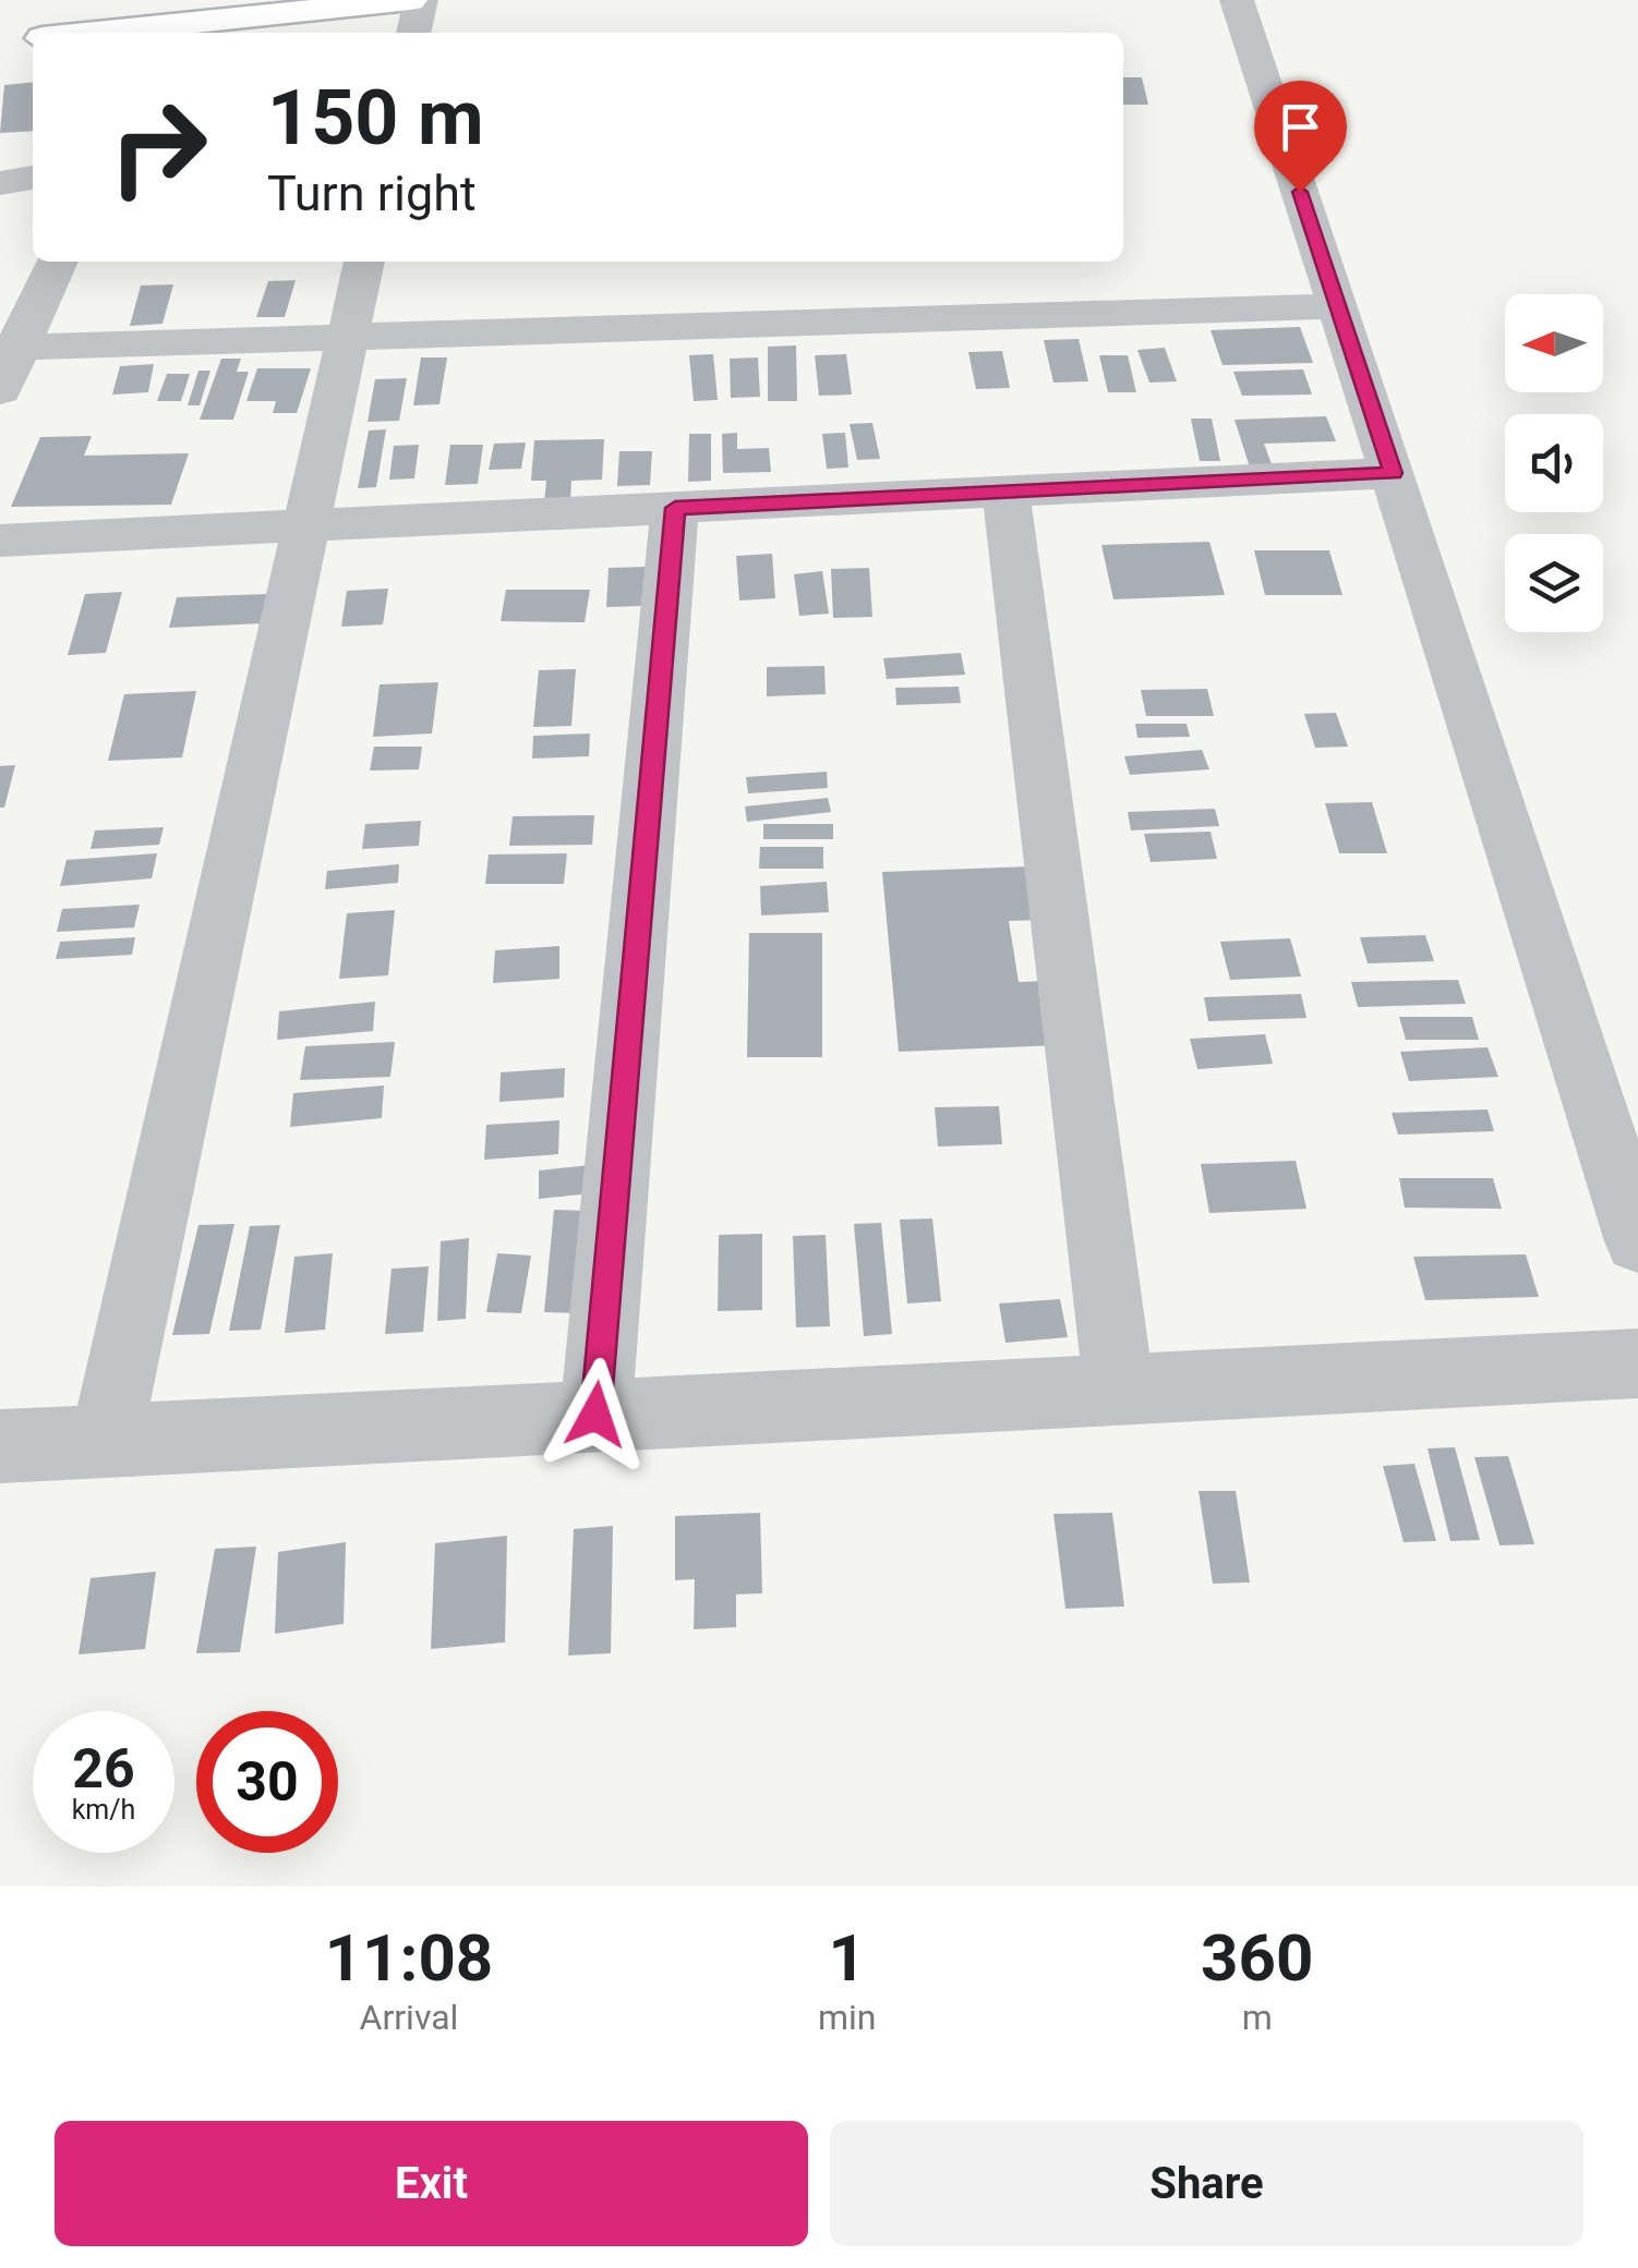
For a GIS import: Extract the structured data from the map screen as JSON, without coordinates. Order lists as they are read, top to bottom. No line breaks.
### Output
{"north":"left","page":{"turn":["150 m","Turn right"],"speed":"26 km/h","limit":"30","eta":["11:08","Arrival","1","min","360","m"],"buttons":["Exit","Share"]}}
